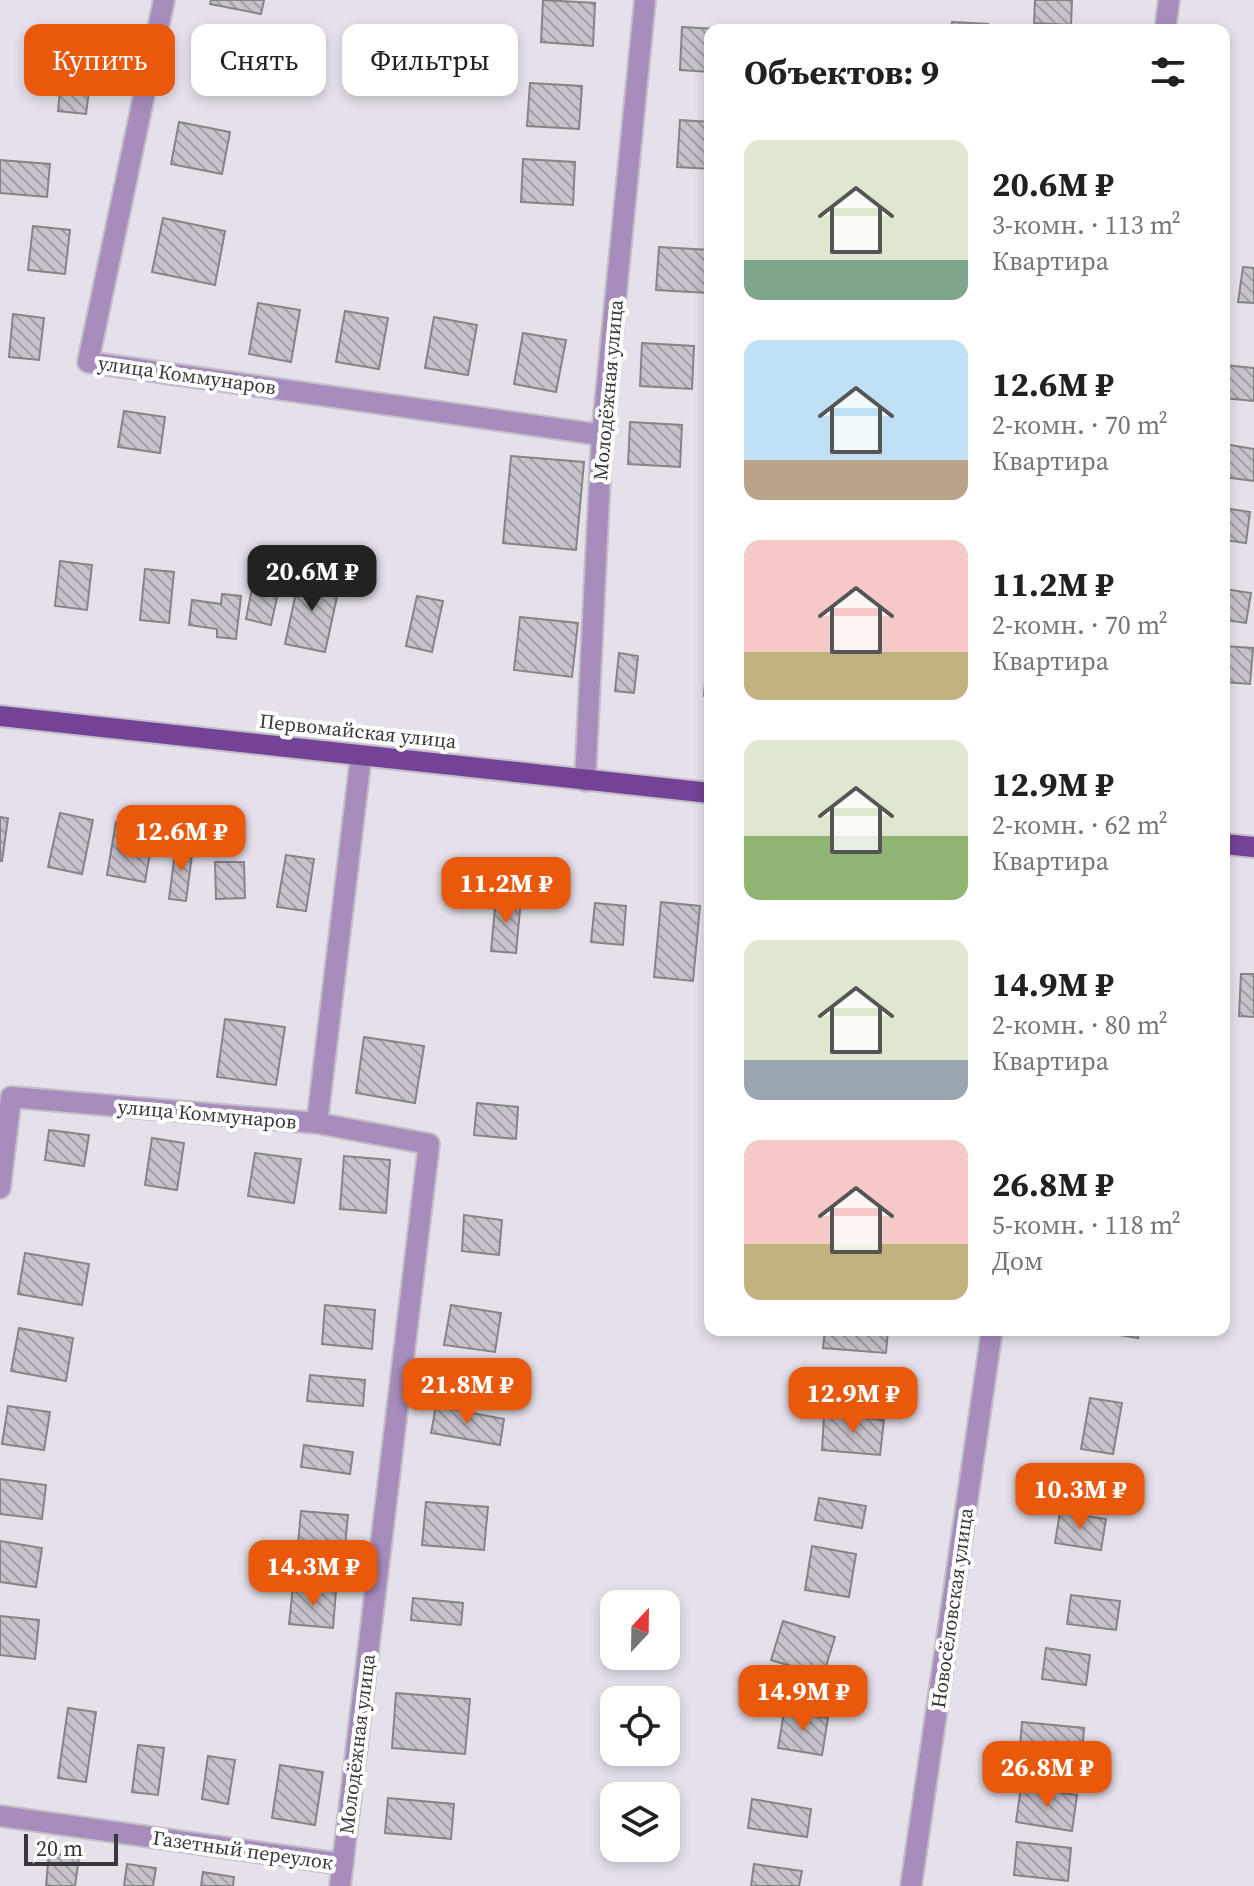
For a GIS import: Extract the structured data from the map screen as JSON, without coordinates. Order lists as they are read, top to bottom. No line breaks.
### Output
{"streets":{"main road":["Первомайская улица"],"street":["улица Коммунаров","Молодёжная улица","Новосёловская улица","Газетный переулок"]},"crossings":[["улица Коммунаров","Молодёжная улица"],["улица Коммунаров","Первомайская улица"],["Молодёжная улица","Первомайская улица"],["Молодёжная улица","Газетный переулок"]],"scale_bar":"20 m","north":"top","page":{"chip":["Купить","Снять","Фильтры"],"heading":"Объектов: 9","list":[{"name":"20.6M ₽","note":"3-комн. · 113 m² · Квартира"},{"name":"12.6M ₽","note":"2-комн. · 70 m² · Квартира"},{"name":"11.2M ₽","note":"2-комн. · 70 m² · Квартира"},{"name":"12.9M ₽","note":"2-комн. · 62 m² · Квартира"},{"name":"14.9M ₽","note":"2-комн. · 80 m² · Квартира"},{"name":"26.8M ₽","note":"5-комн. · 118 m² · Дом"}],"price":["20.6M ₽","12.6M ₽","11.2M ₽","21.8M ₽","12.9M ₽","10.3M ₽","14.3M ₽","14.9M ₽","26.8M ₽"],"scale":"20 m"}}
